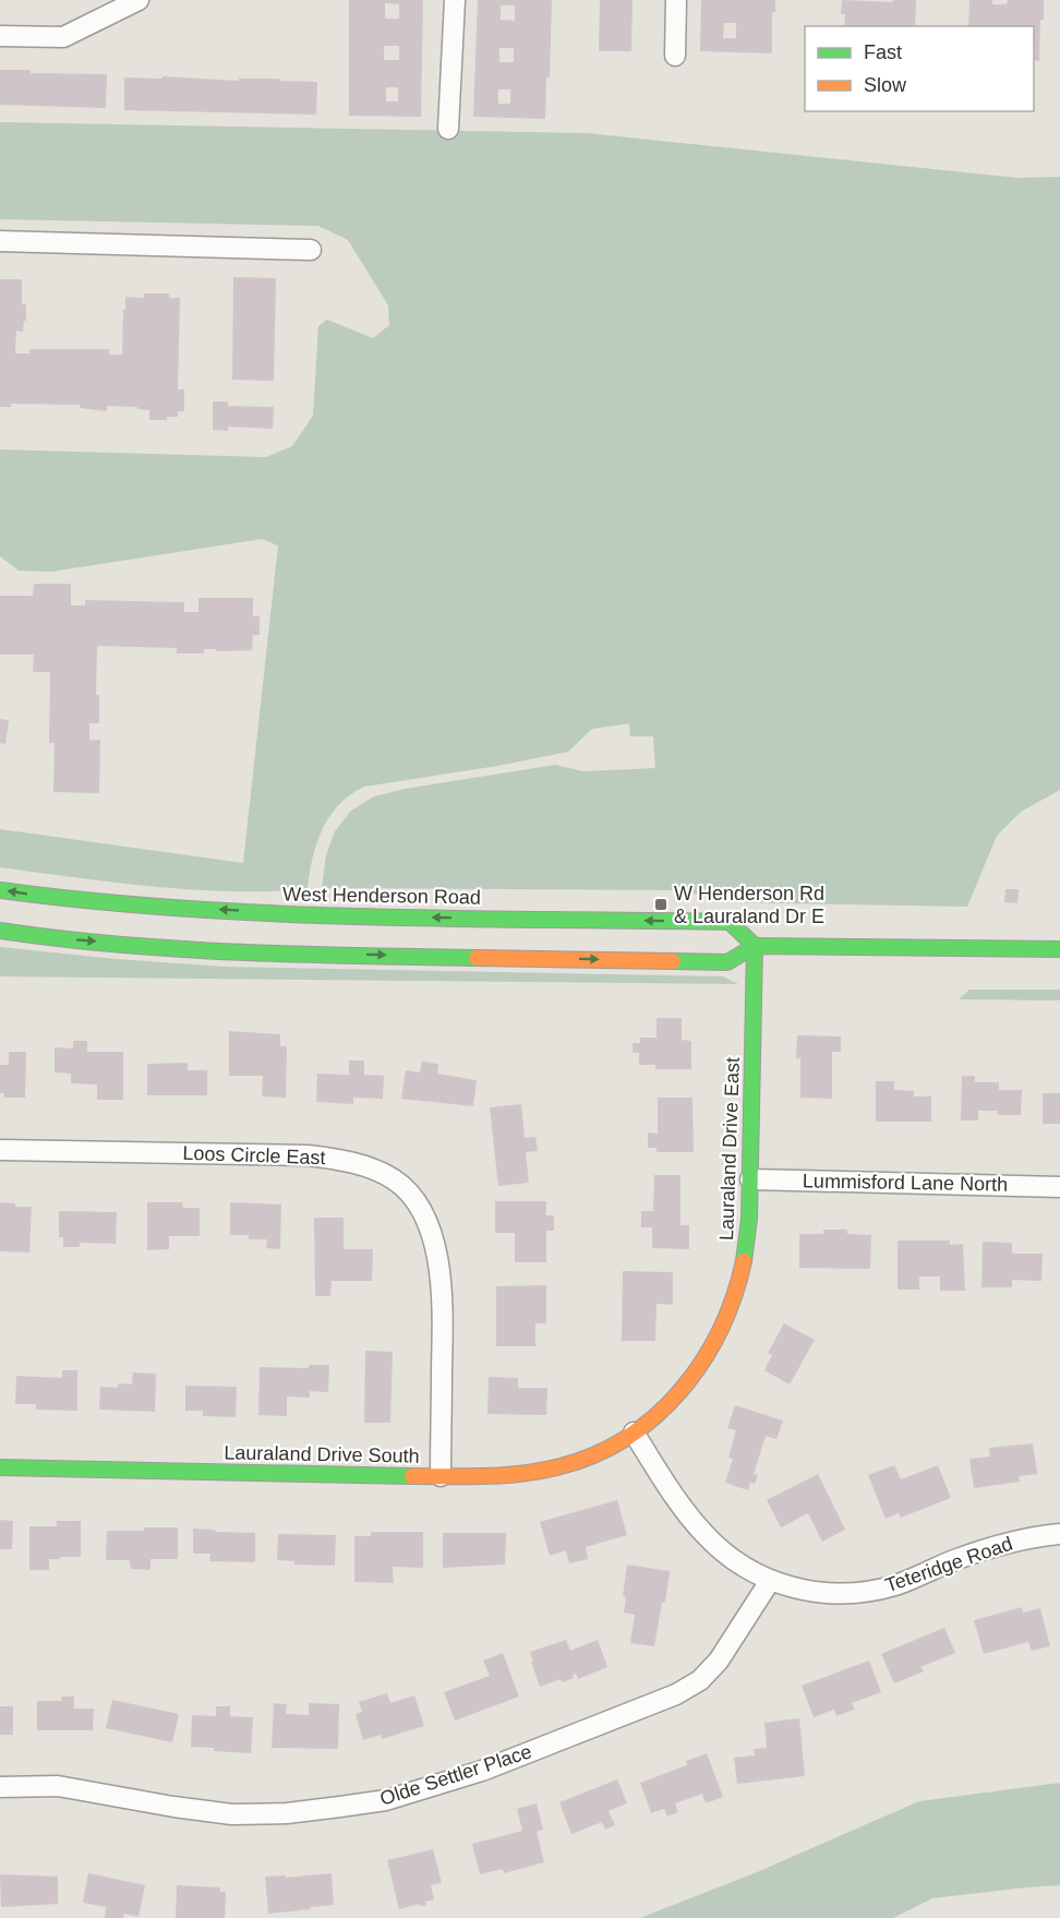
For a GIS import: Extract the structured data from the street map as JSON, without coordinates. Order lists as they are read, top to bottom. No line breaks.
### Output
{"streets":{"main road":["West Henderson Road","Lauraland Drive East","Lauraland Drive South"],"street":["Loos Circle East","Lummisford Lane North","Teteridge Road","Olde Settler Place"]},"crossings":[["West Henderson Road","Lauraland Drive East"],["Lauraland Drive East","Lummisford Lane North"],["Lauraland Drive East","Lauraland Drive South"],["Lauraland Drive East","Teteridge Road"],["Loos Circle East","Lauraland Drive South"],["Lauraland Drive South","Teteridge Road"],["Teteridge Road","Olde Settler Place"]],"places":{"transit":["W Henderson Rd & Lauraland Dr E"]},"legend":["Fast","Slow"]}
